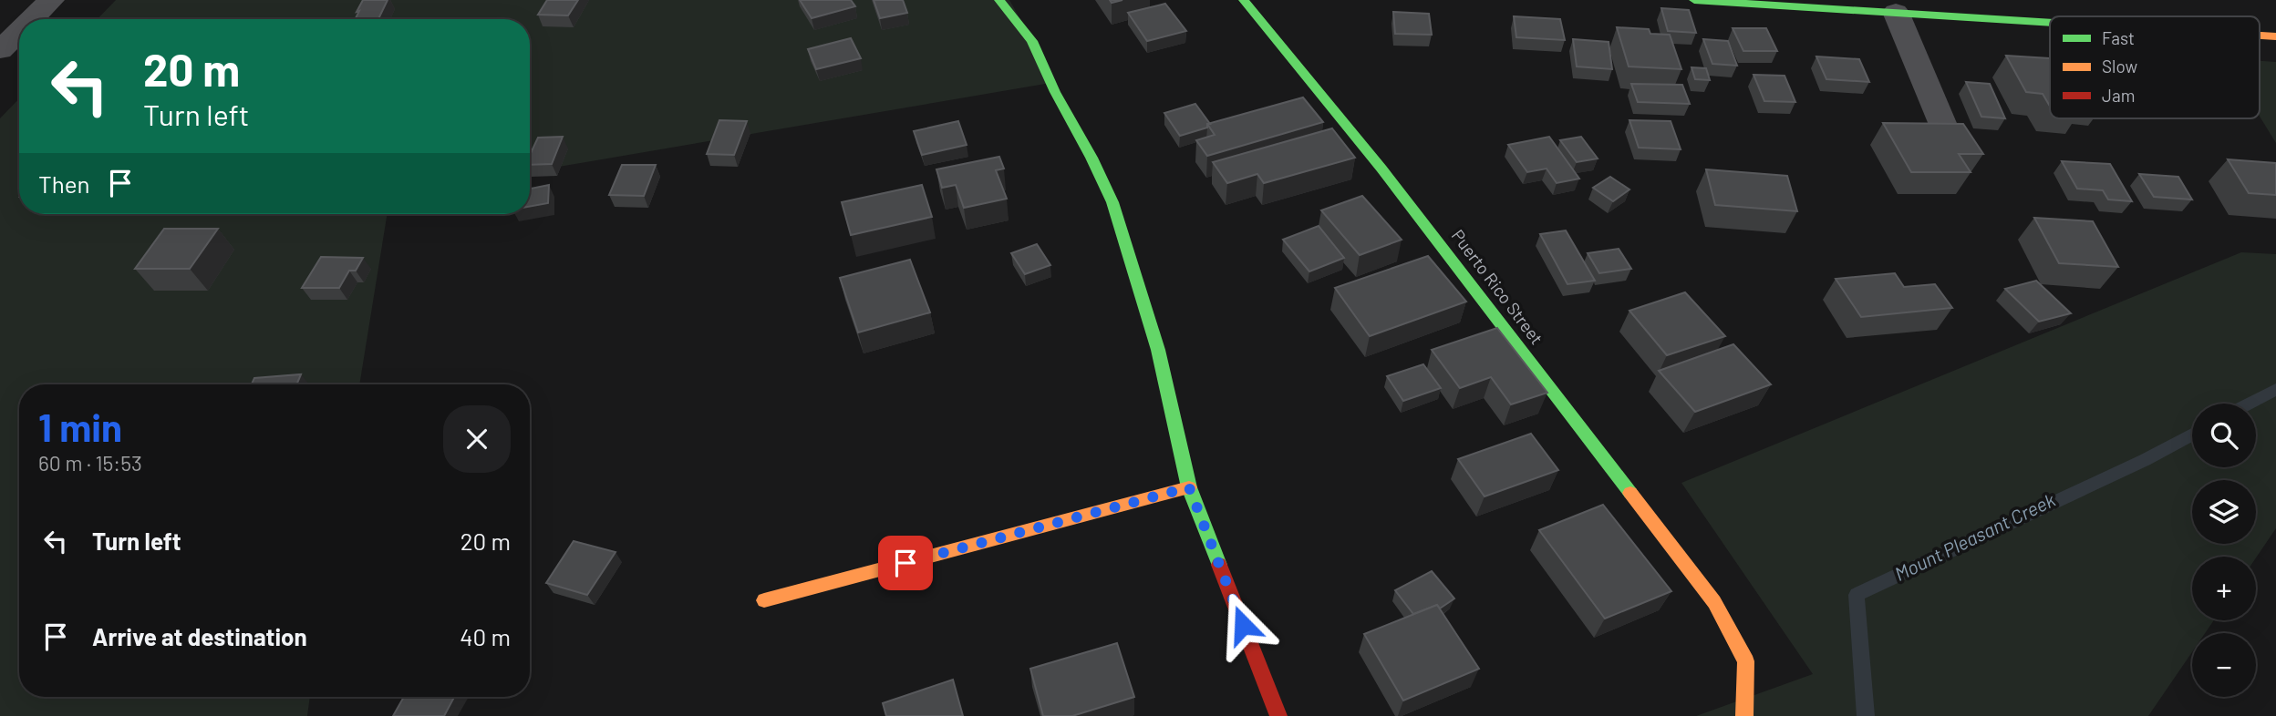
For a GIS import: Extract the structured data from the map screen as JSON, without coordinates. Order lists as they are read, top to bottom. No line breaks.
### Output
{"streets":{"street":["Puerto Rico Street"]},"water":["Mount Pleasant Creek"],"legend":["Fast","Slow","Jam"],"page":{"turn":["20 m","Turn left"],"then":"Then","heading":["1 min","60 m · 15:53"],"map_buttons":["+","−"],"list":[{"name":"Turn left","value":"20 m"},{"name":"Arrive at destination","value":"40 m"}]}}
